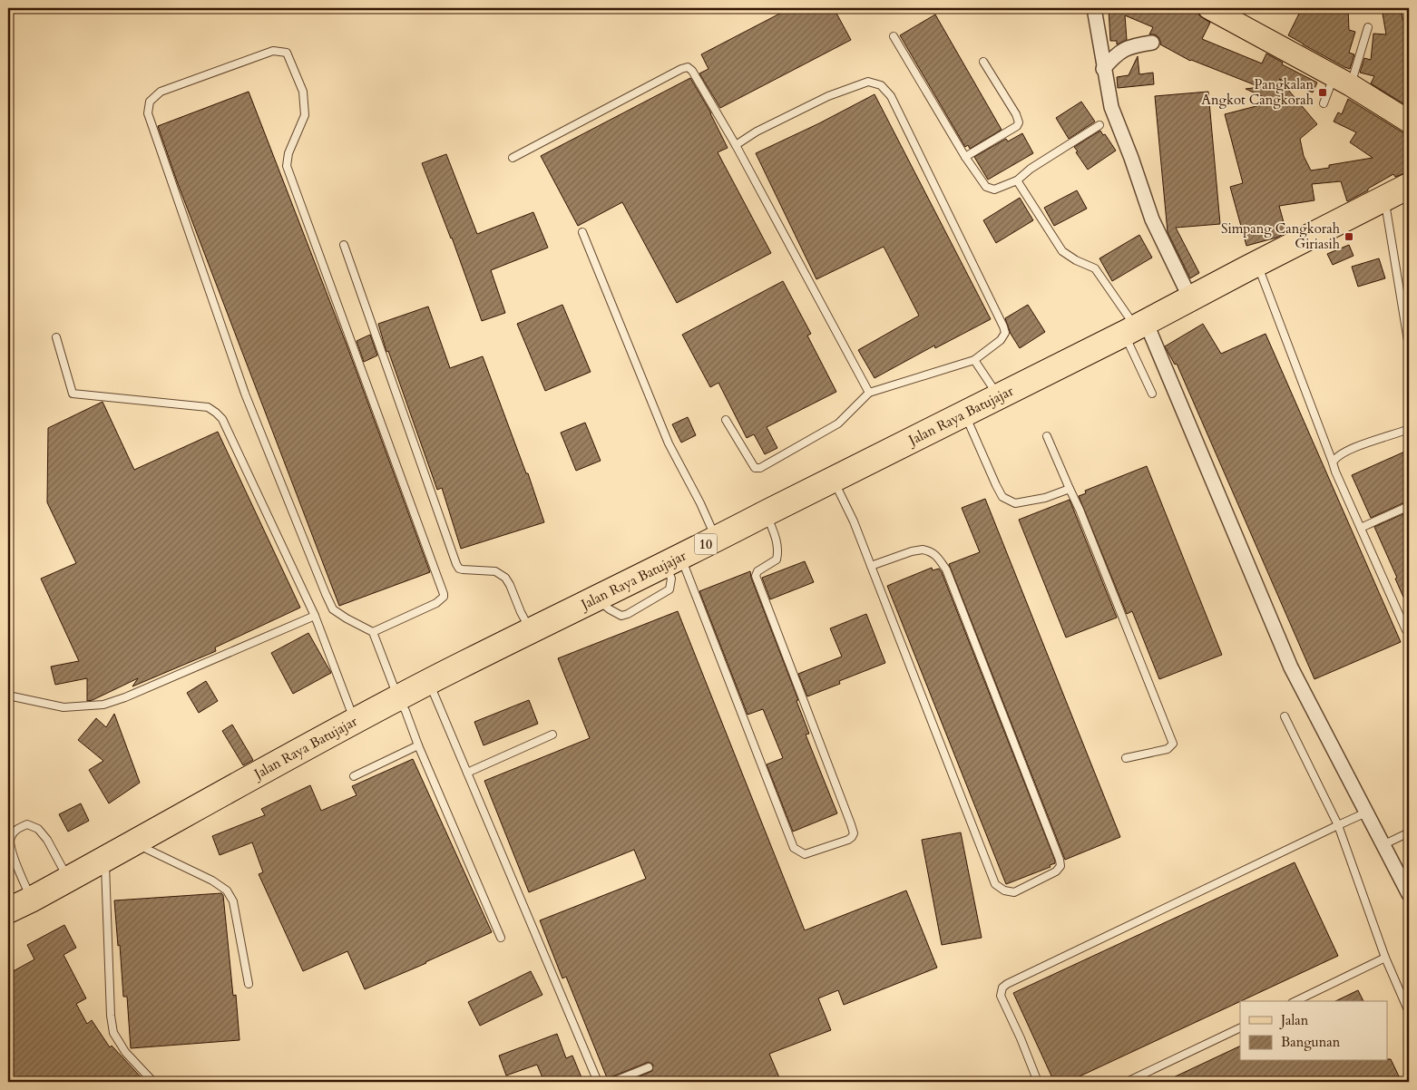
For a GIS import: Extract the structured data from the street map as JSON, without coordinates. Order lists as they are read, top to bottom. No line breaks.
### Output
{"streets":{"highway":["Jalan Raya Batujajar","10"]},"places":{"transit":["Pangkalan Angkot Cangkorah","Simpang Cangkorah Giriasih"]},"legend":["Jalan","Bangunan"]}
